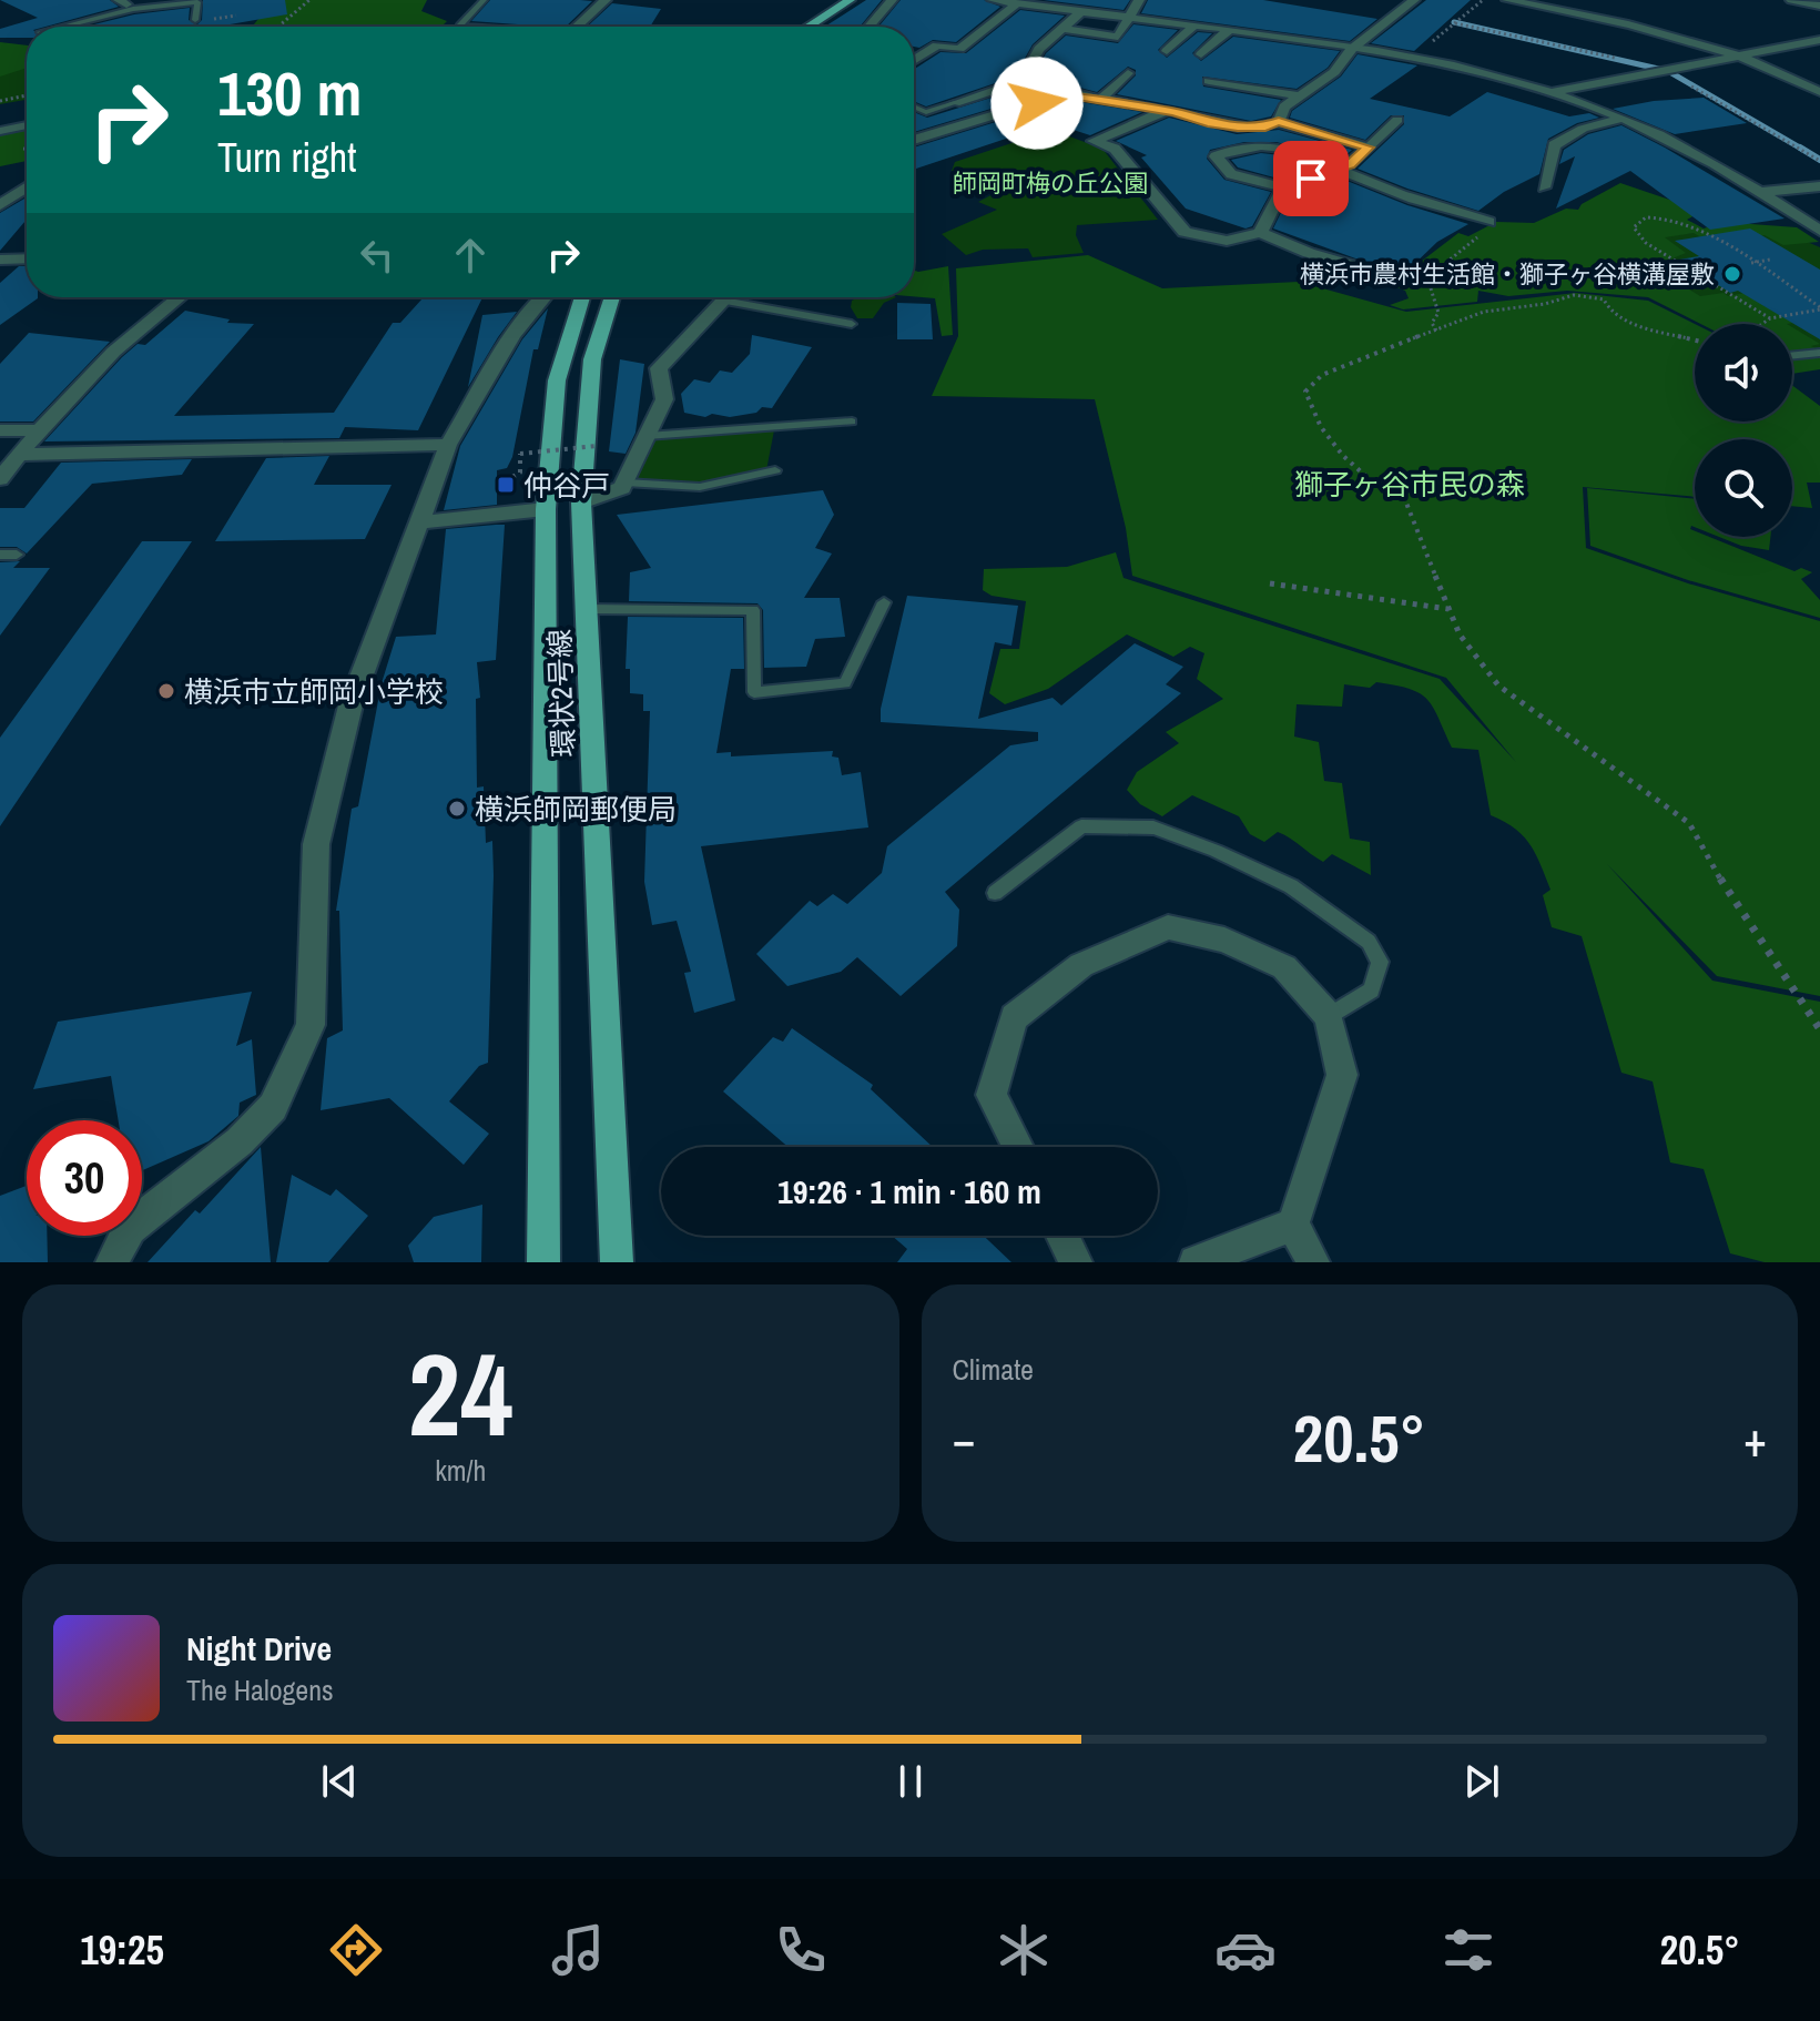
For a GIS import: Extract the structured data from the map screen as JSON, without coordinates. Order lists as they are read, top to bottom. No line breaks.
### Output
{"streets":{"main road":["環状2号線"]},"parks":["師岡町梅の丘公園","獅子ヶ谷市民の森"],"places":{"other":["横浜市農村生活館・獅子ヶ谷横溝屋敷","横浜市立師岡小学校","横浜師岡郵便局"],"transit":["仲谷戸"]},"page":{"turn":["130 m","Turn right"],"limit":"30","trip":"19:26 · 1 min · 160 m","tile":[["24","km/h"],"Climate"],"heat":["−","20.5°","+"],"song":["Night Drive","The Halogens"],"tabs":["19:25","20.5°"]}}
